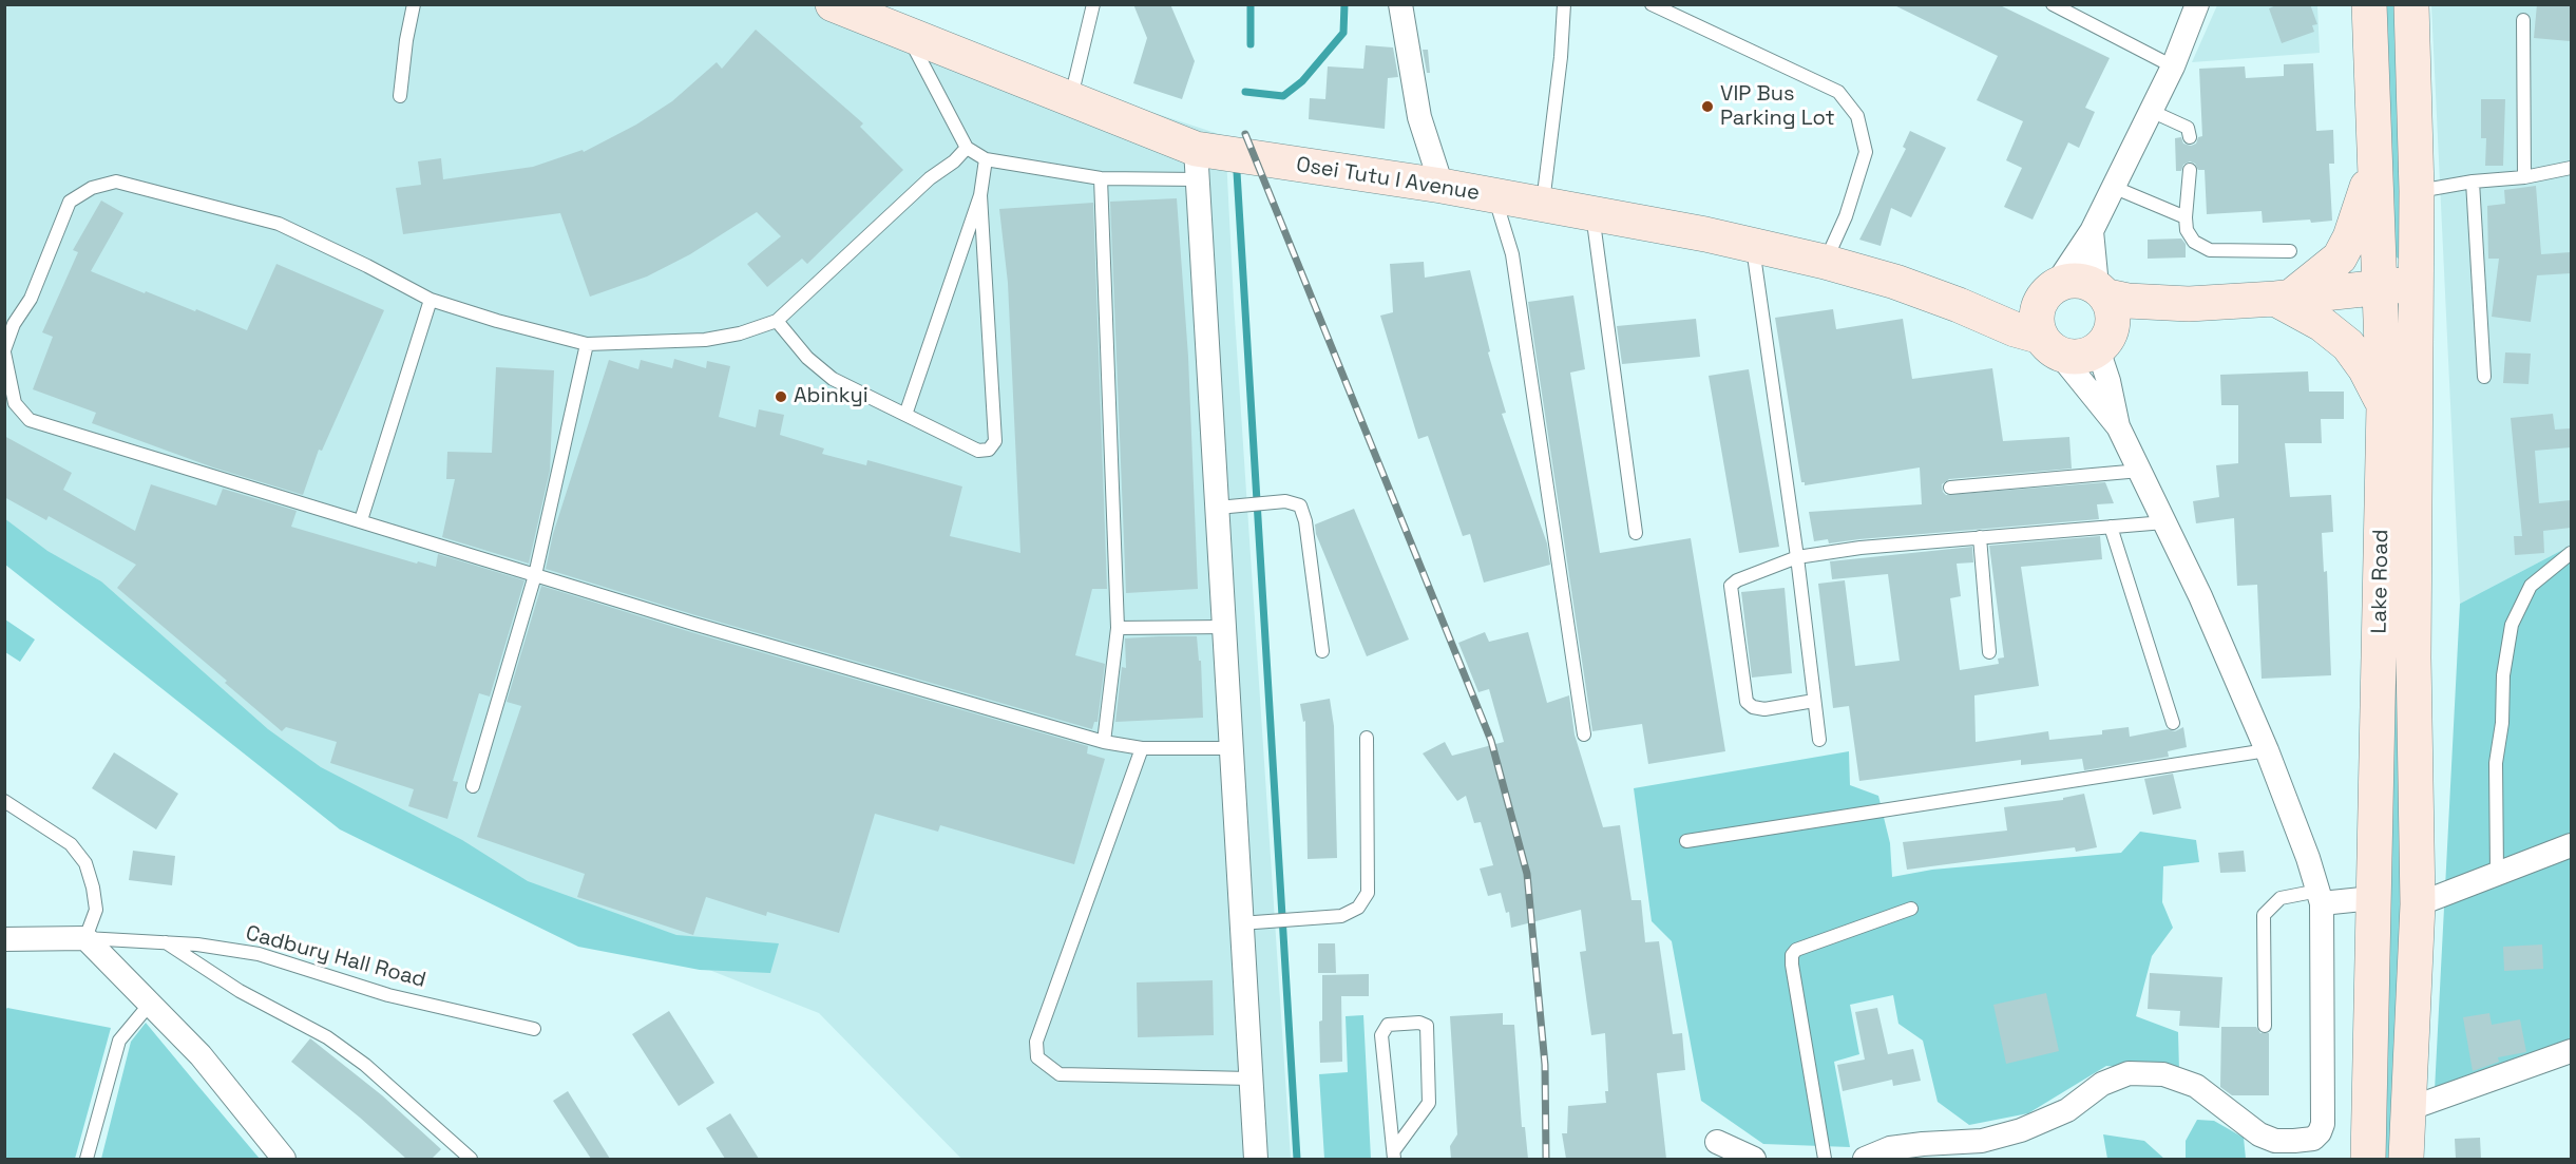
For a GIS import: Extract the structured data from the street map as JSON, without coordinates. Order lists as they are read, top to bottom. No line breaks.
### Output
{"streets":{"main road":["Osei Tutu I Avenue","Lake Road"],"lane":["Cadbury Hall Road"]},"places":["VIP Bus Parking Lot","Abinkyi"]}
